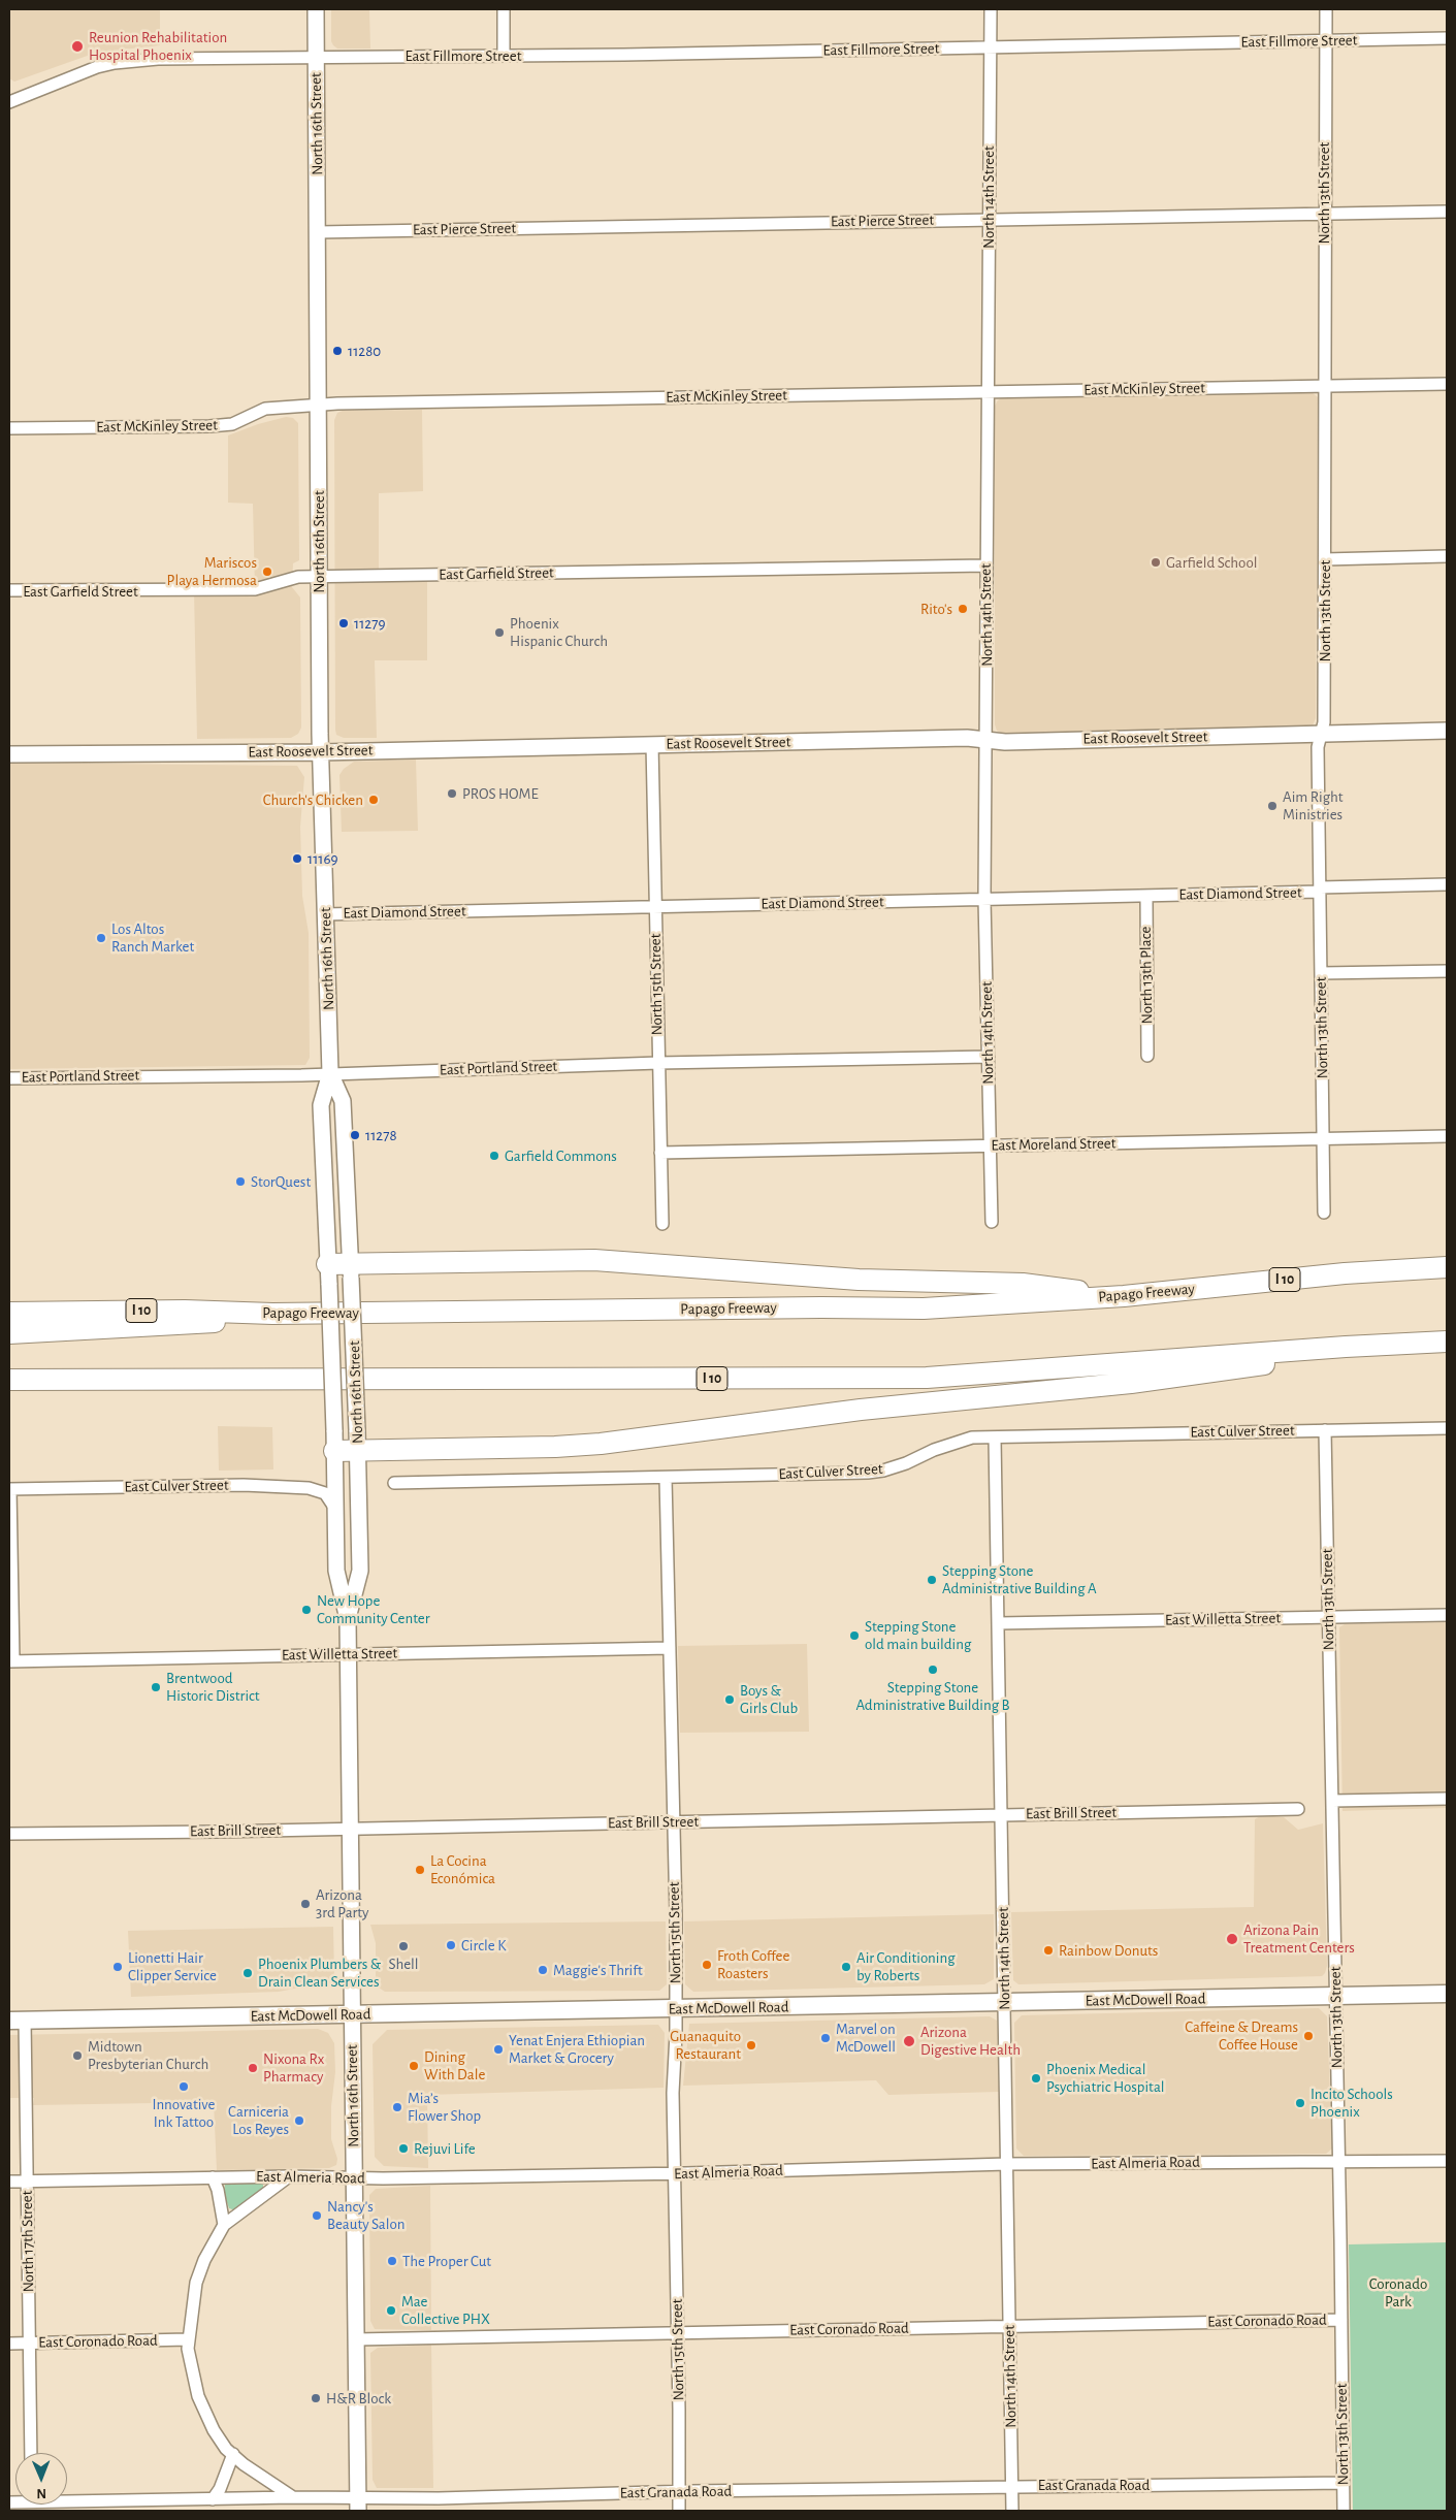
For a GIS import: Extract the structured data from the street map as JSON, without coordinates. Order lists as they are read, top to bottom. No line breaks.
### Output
{"streets":{"highway":["I 10","Papago Freeway"],"main road":["North 16th Street","East Roosevelt Street","East McDowell Road"],"street":["East Fillmore Street","North 13th Street","North 14th Street","East Pierce Street","East McKinley Street","East Garfield Street","East Diamond Street","North 13th Place","North 15th Street","East Portland Street","East Moreland Street","East Culver Street","East Willetta Street","East Brill Street","East Almeria Road","North 17th Street","East Coronado Road","East Granada Road"]},"crossings":[["East Fillmore Street","North 16th Street"],["East Fillmore Street","North 13th Street"],["East Fillmore Street","North 14th Street"],["North 16th Street","East Pierce Street"],["North 16th Street","East McKinley Street"],["North 16th Street","East Garfield Street"],["North 16th Street","East Roosevelt Street"],["North 16th Street","East Diamond Street"],["North 16th Street","East Portland Street"],["North 16th Street","East Culver Street"],["North 16th Street","East Willetta Street"],["North 16th Street","East Brill Street"],["North 16th Street","East McDowell Road"],["North 16th Street","East Almeria Road"],["North 16th Street","East Coronado Road"],["North 16th Street","East Granada Road"],["North 13th Street","East Pierce Street"],["North 13th Street","East McKinley Street"],["North 13th Street","East Roosevelt Street"],["North 13th Street","East Diamond Street"],["North 13th Street","East Moreland Street"],["North 13th Street","East Culver Street"],["North 13th Street","East Willetta Street"],["North 13th Street","East McDowell Road"],["North 13th Street","East Almeria Road"],["North 13th Street","East Coronado Road"],["North 13th Street","East Granada Road"],["North 14th Street","East Pierce Street"],["North 14th Street","East McKinley Street"],["North 14th Street","East Garfield Street"],["North 14th Street","East Roosevelt Street"],["North 14th Street","East Diamond Street"],["North 14th Street","East Portland Street"],["North 14th Street","East Moreland Street"],["North 14th Street","East Culver Street"],["North 14th Street","East Willetta Street"],["North 14th Street","East Brill Street"],["North 14th Street","East McDowell Road"],["North 14th Street","East Almeria Road"],["North 14th Street","East Coronado Road"],["North 14th Street","East Granada Road"],["East Roosevelt Street","North 15th Street"],["East Diamond Street","North 13th Place"],["East Diamond Street","North 15th Street"],["North 15th Street","East Portland Street"],["North 15th Street","East Moreland Street"],["North 15th Street","East Culver Street"],["North 15th Street","East Willetta Street"],["North 15th Street","East Brill Street"],["North 15th Street","East McDowell Road"],["North 15th Street","East Almeria Road"],["North 15th Street","East Coronado Road"],["North 15th Street","East Granada Road"],["East McDowell Road","North 17th Street"],["East Almeria Road","North 17th Street"],["North 17th Street","East Coronado Road"]],"parks":["Coronado Park"],"places":["Reunion Rehabilitation Hospital Phoenix","11280","Garfield School","Mariscos Playa Hermosa","Rito's","11279","Phoenix Hispanic Church","PROS HOME","Church's Chicken","Aim Right Ministries","11169","Los Altos Ranch Market","11278","Garfield Commons","StorQuest","Stepping Stone Administrative Building A","New Hope Community Center","Stepping Stone old main building","Stepping Stone Administrative Building B","Brentwood Historic District","Boys & Girls Club","La Cocina Económica","Arizona 3rd Party","Arizona Pain Treatment Centers","Circle K","Shell","Rainbow Donuts","Froth Coffee Roasters","Lionetti Hair Clipper Service","Air Conditioning by Roberts","Maggie's Thrift","Phoenix Plumbers & Drain Clean Services","Caffeine & Dreams Coffee House","Marvel on McDowell","Arizona Digestive Health","Guanaquito Restaurant","Yenat Enjera Ethiopian Market & Grocery","Midtown Presbyterian Church","Dining With Dale","Nixona Rx Pharmacy","Phoenix Medical Psychiatric Hospital","Innovative Ink Tattoo","Incito Schools Phoenix","Mia’s Flower Shop","Carniceria Los Reyes","Rejuvi Life","Nancy's Beauty Salon","The Proper Cut","Mae Collective PHX","H&R Block"],"north":"bottom"}
